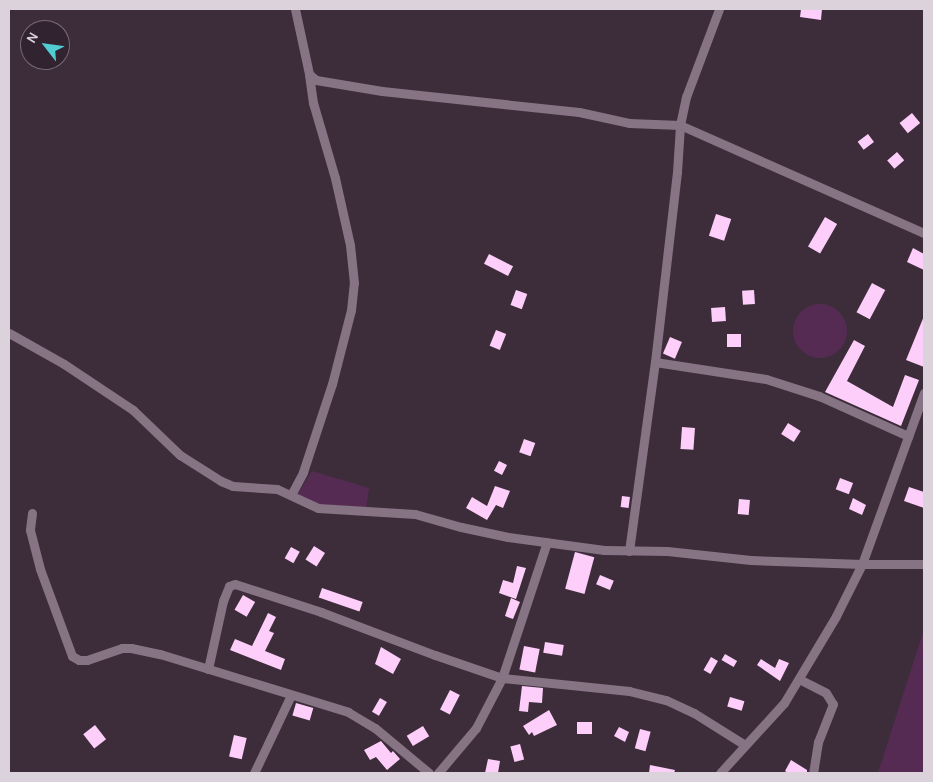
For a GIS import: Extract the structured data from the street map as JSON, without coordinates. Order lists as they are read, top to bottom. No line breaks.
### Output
{"north":"top left"}
